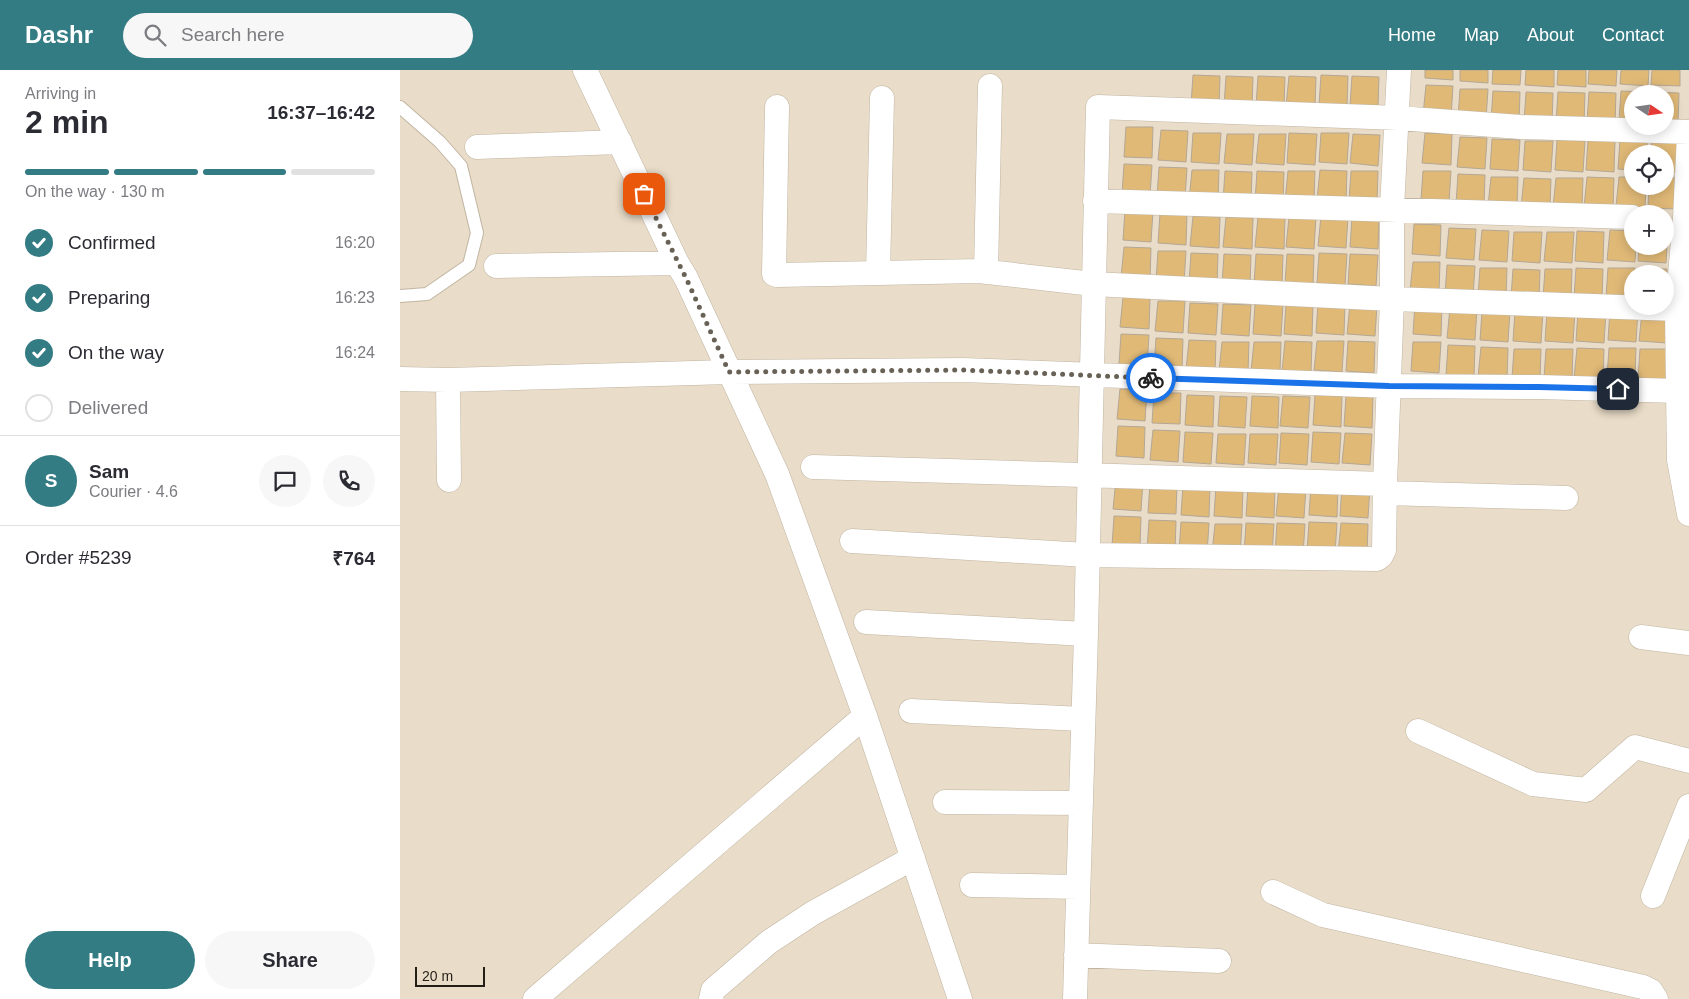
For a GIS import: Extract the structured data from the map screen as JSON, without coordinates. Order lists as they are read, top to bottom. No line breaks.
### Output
{"scale_bar":"20 m","north":"right","page":{"header":"Dashr","search":"Search here","nav":["Home","Map","About","Contact"],"heading":["2 min","Arriving in","16:37–16:42"],"panel":["Sam","Courier · 4.6","Order #5239","₹764"],"map_buttons":["+","−"],"bar":"On the way · 130 m","list":[["Confirmed","16:20"],["Preparing","16:23"],["On the way","16:24"],"Delivered"],"round":"S","buttons":["Help","Share"],"scale":"20 m"}}
